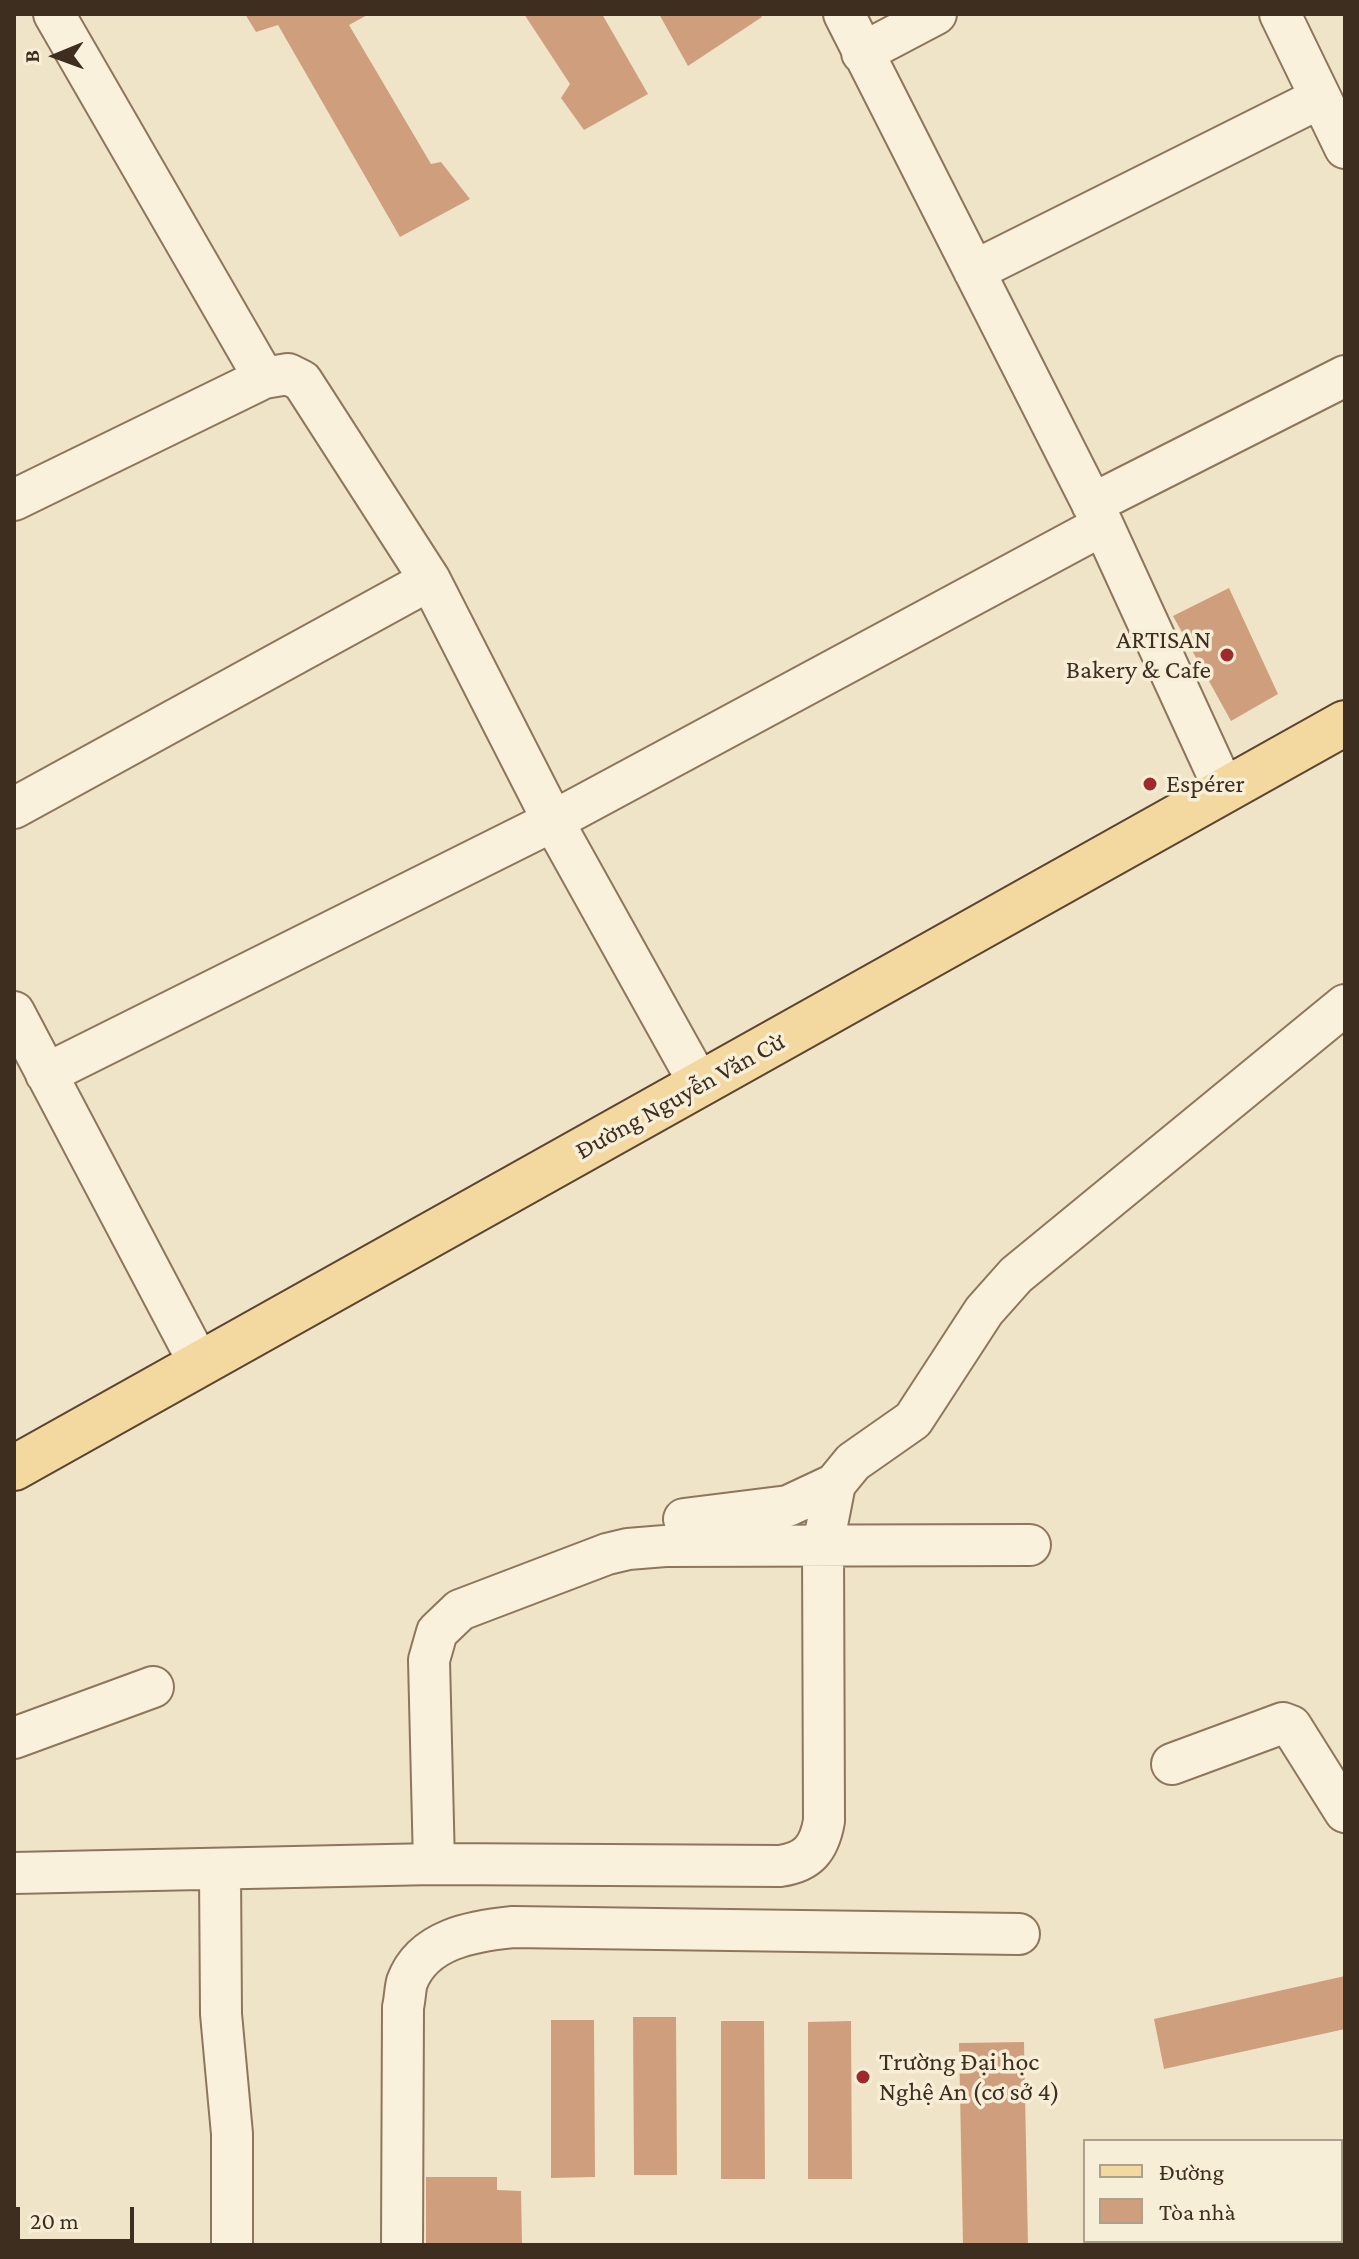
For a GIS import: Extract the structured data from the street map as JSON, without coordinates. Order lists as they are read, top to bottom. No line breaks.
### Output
{"streets":{"main road":["Đường Nguyễn Văn Cừ"]},"places":["ARTISAN Bakery & Cafe","Espérer","Trường Đại học Nghệ An (cơ sở 4)"],"legend":["Đường","Tòa nhà"],"scale_bar":"20 m","north":"left"}
